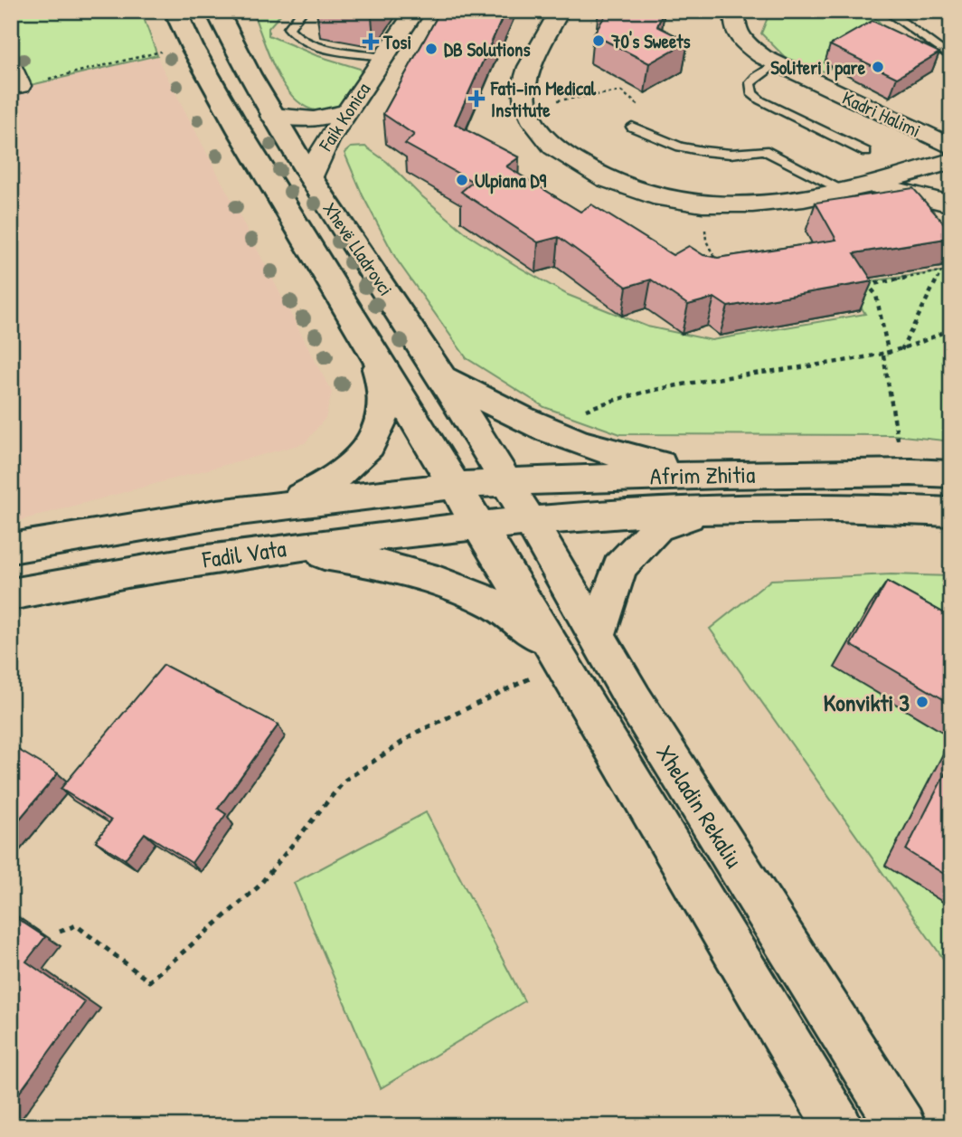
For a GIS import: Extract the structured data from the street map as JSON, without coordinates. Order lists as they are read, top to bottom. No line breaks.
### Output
{"streets":{"main road":["Xhevë Lladrovci","Afrim Zhitia","Fadil Vata","Xheladin Rekaliu"],"street":["Kadri Halimi","Faik Konica"]},"crossings":[["Faik Konica","Xhevë Lladrovci"],["Xhevë Lladrovci","Afrim Zhitia"],["Xhevë Lladrovci","Fadil Vata"],["Xhevë Lladrovci","Xheladin Rekaliu"],["Afrim Zhitia","Fadil Vata"],["Afrim Zhitia","Xheladin Rekaliu"],["Fadil Vata","Xheladin Rekaliu"]],"places":{"other":["70's Sweets","DB Solutions","Soliteri i pare","Ulpiana D9","Konvikti 3"],"health":["Tosi","Fati-im Medical Institute"]}}
